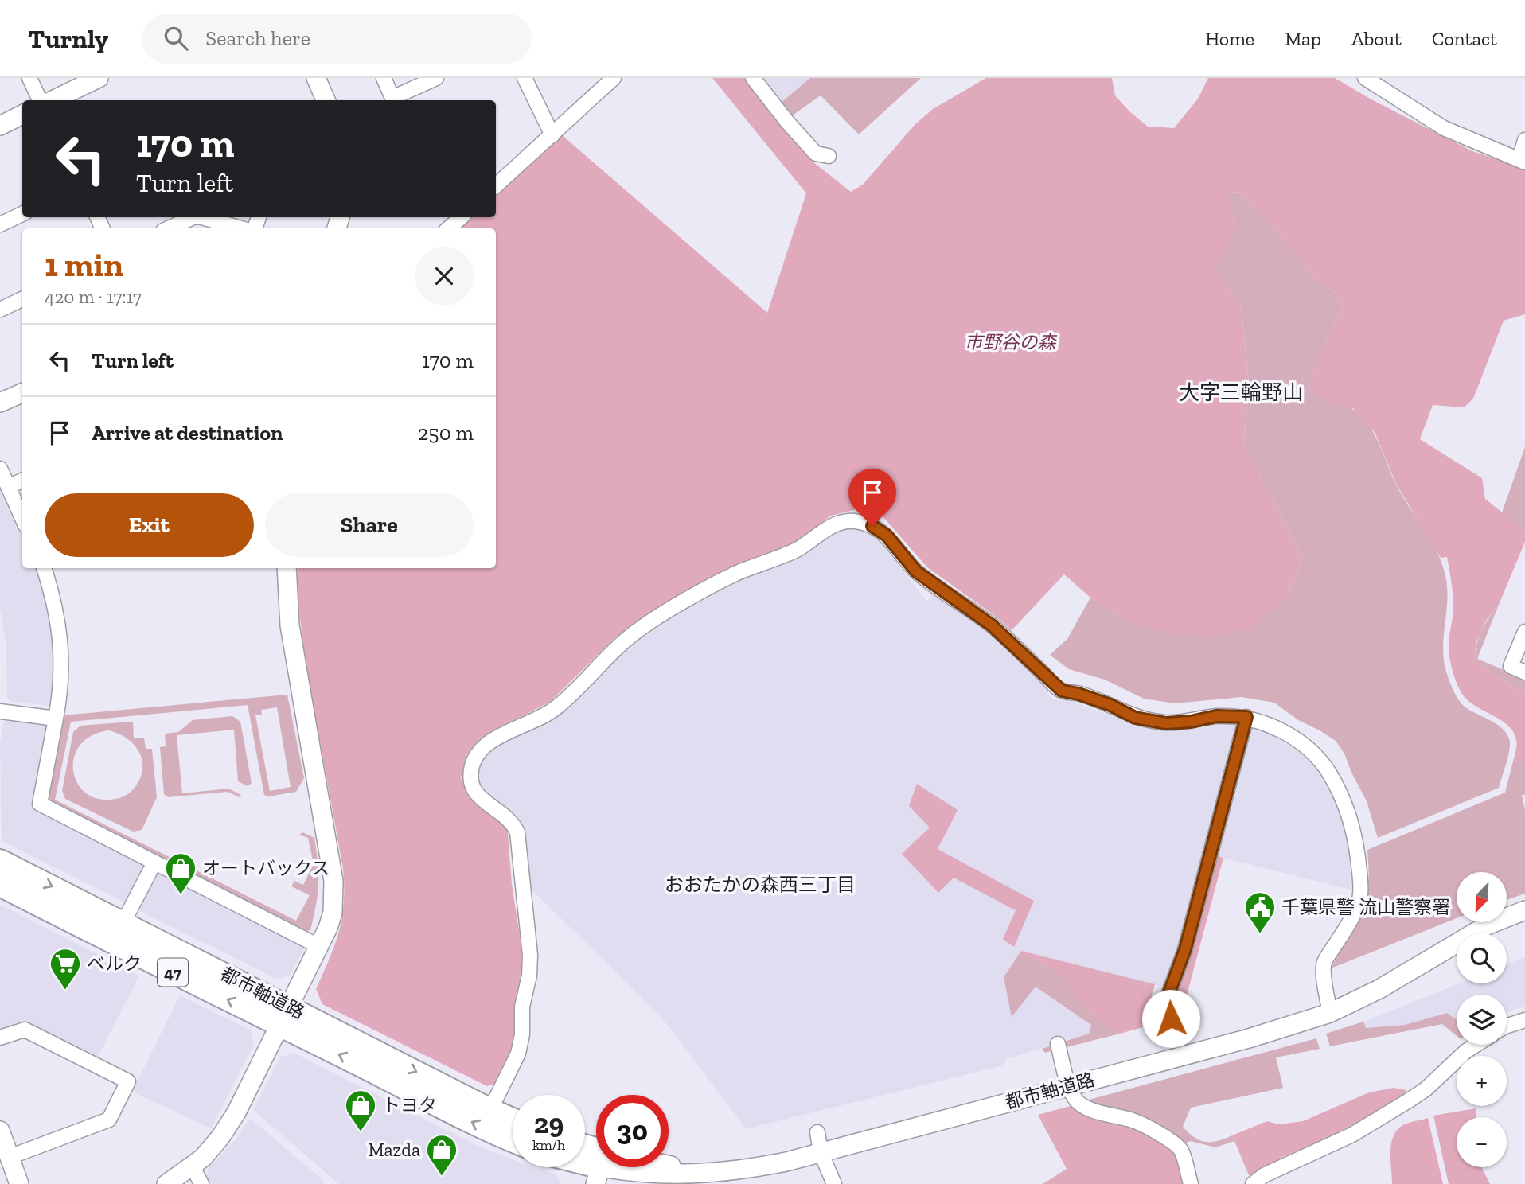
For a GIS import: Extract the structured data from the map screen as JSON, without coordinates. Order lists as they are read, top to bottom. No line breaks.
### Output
{"streets":{"main road":["47","都市軸道路"]},"districts":["大字三輪野山","おおたかの森西三丁目"],"parks":["市野谷の森"],"places":{"shop":["オートバックス","トヨタ","Mazda"],"public building":["千葉県警 流山警察署"],"supermarket":["ベルク"]},"north":"bottom left","page":{"header":"Turnly","search":"Search here","nav":["Home","Map","About","Contact"],"turn":["170 m","Turn left"],"heading":["1 min","420 m · 17:17"],"list":[{"name":"Turn left","value":"170 m"},{"name":"Arrive at destination","value":"250 m"}],"buttons":["Exit","Share"],"map_buttons":["+","−"],"speed":"29 km/h","limit":"30"}}
